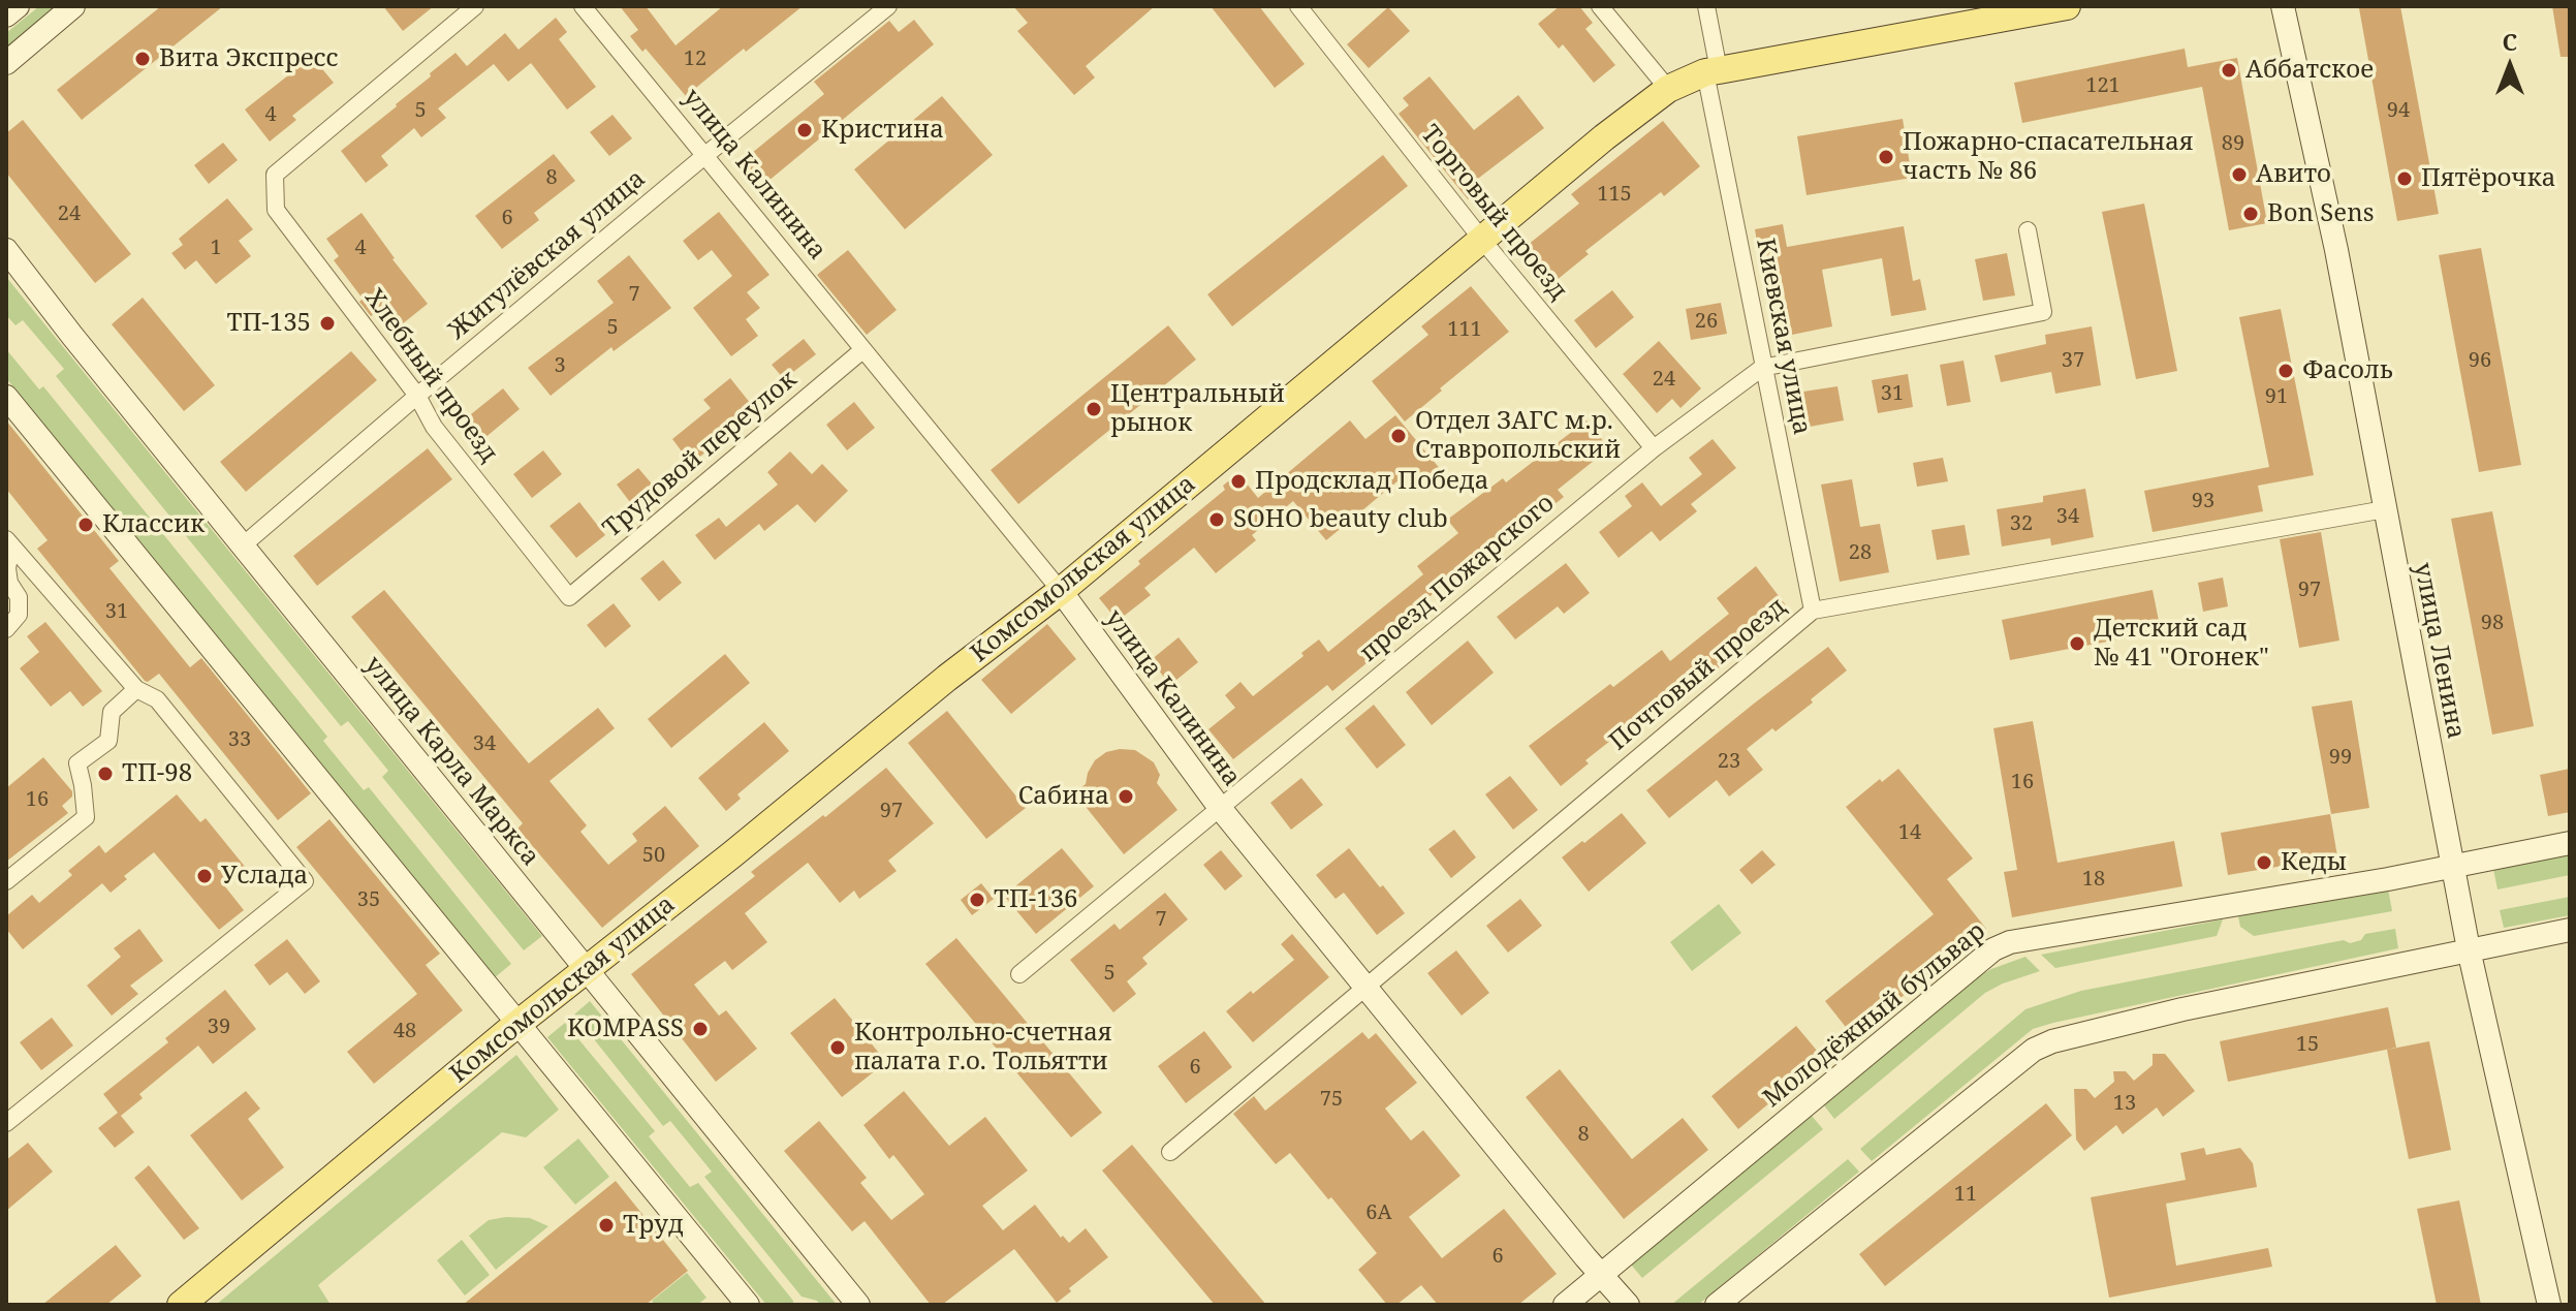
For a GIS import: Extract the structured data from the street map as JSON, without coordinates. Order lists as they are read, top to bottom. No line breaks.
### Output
{"streets":{"main road":["улица Калинина","Комсомольская улица","улица Ленина","улица Карла Маркса","Молодёжный бульвар"],"street":["Торговый проезд","Жигулёвская улица","Киевская улица","Хлебный проезд","Трудовой переулок","проезд Пожарского","Почтовый проезд"]},"crossings":[["улица Калинина","Жигулёвская улица"],["улица Калинина","Трудовой переулок"],["улица Калинина","Комсомольская улица"],["улица Калинина","проезд Пожарского"],["улица Калинина","Почтовый проезд"],["улица Калинина","Молодёжный бульвар"],["Торговый проезд","Комсомольская улица"],["Торговый проезд","проезд Пожарского"],["Жигулёвская улица","Хлебный проезд"],["Жигулёвская улица","улица Карла Маркса"],["Киевская улица","Комсомольская улица"],["Киевская улица","проезд Пожарского"],["Киевская улица","Почтовый проезд"],["Хлебный проезд","Трудовой переулок"],["Комсомольская улица","улица Карла Маркса"],["улица Ленина","Почтовый проезд"],["улица Ленина","Молодёжный бульвар"]],"places":["Вита Экспресс","Аббатское","Кристина","Пожарно-спасательная часть № 86","Авито","Пятёрочка","Bon Sens","ТП-135","Фасоль","Центральный рынок","Отдел ЗАГС м.р. Ставропольский","Продсклад Победа","SOHO beauty club","Классик","Детский сад № 41 \"Огонек\"","ТП-98","Сабина","Кеды","Услада","ТП-136","KOMPASS","Контрольно-счетная палата г.о. Тольятти","Труд"],"house_numbers":["12","121","5","94","4","89","8","115","24","6","1","4","7","26","5","111","37","96","3","24","31","91","93","34","32","28","97","31","98","33","34","99","23","16","16","97","14","50","18","35","7","5","39","48","15","6","75","13","8","11","6А","6"],"north":"top"}
